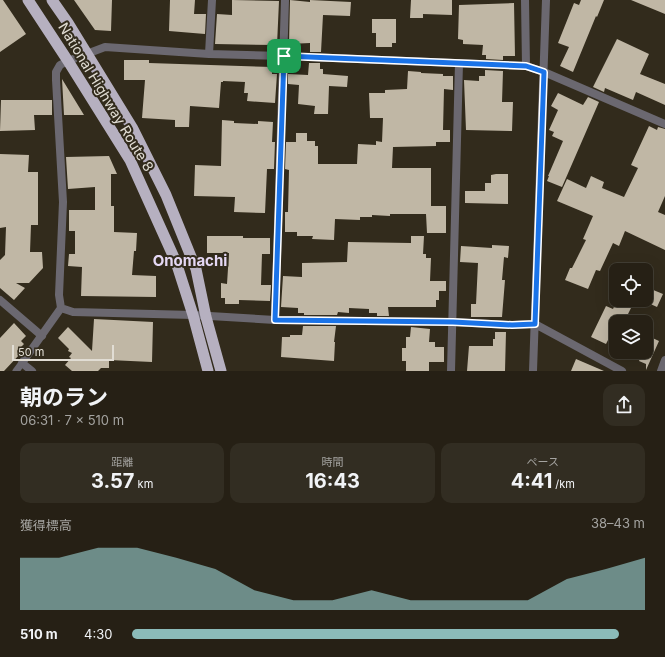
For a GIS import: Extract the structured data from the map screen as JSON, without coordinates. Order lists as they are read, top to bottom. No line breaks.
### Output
{"streets":{"highway":["National Highway Route 8"]},"districts":["Onomachi"],"scale_bar":"50 m","page":{"scale":"50 m","heading":["朝のラン","06:31 · 7 × 510 m"],"stats":[["距離","3.57 km"],["時間","16:43"],["ペース","4:41 /km"]],"chart":["獲得標高","38–43 m"],"list":[{"name":"510 m","note":"4:30"}]}}
